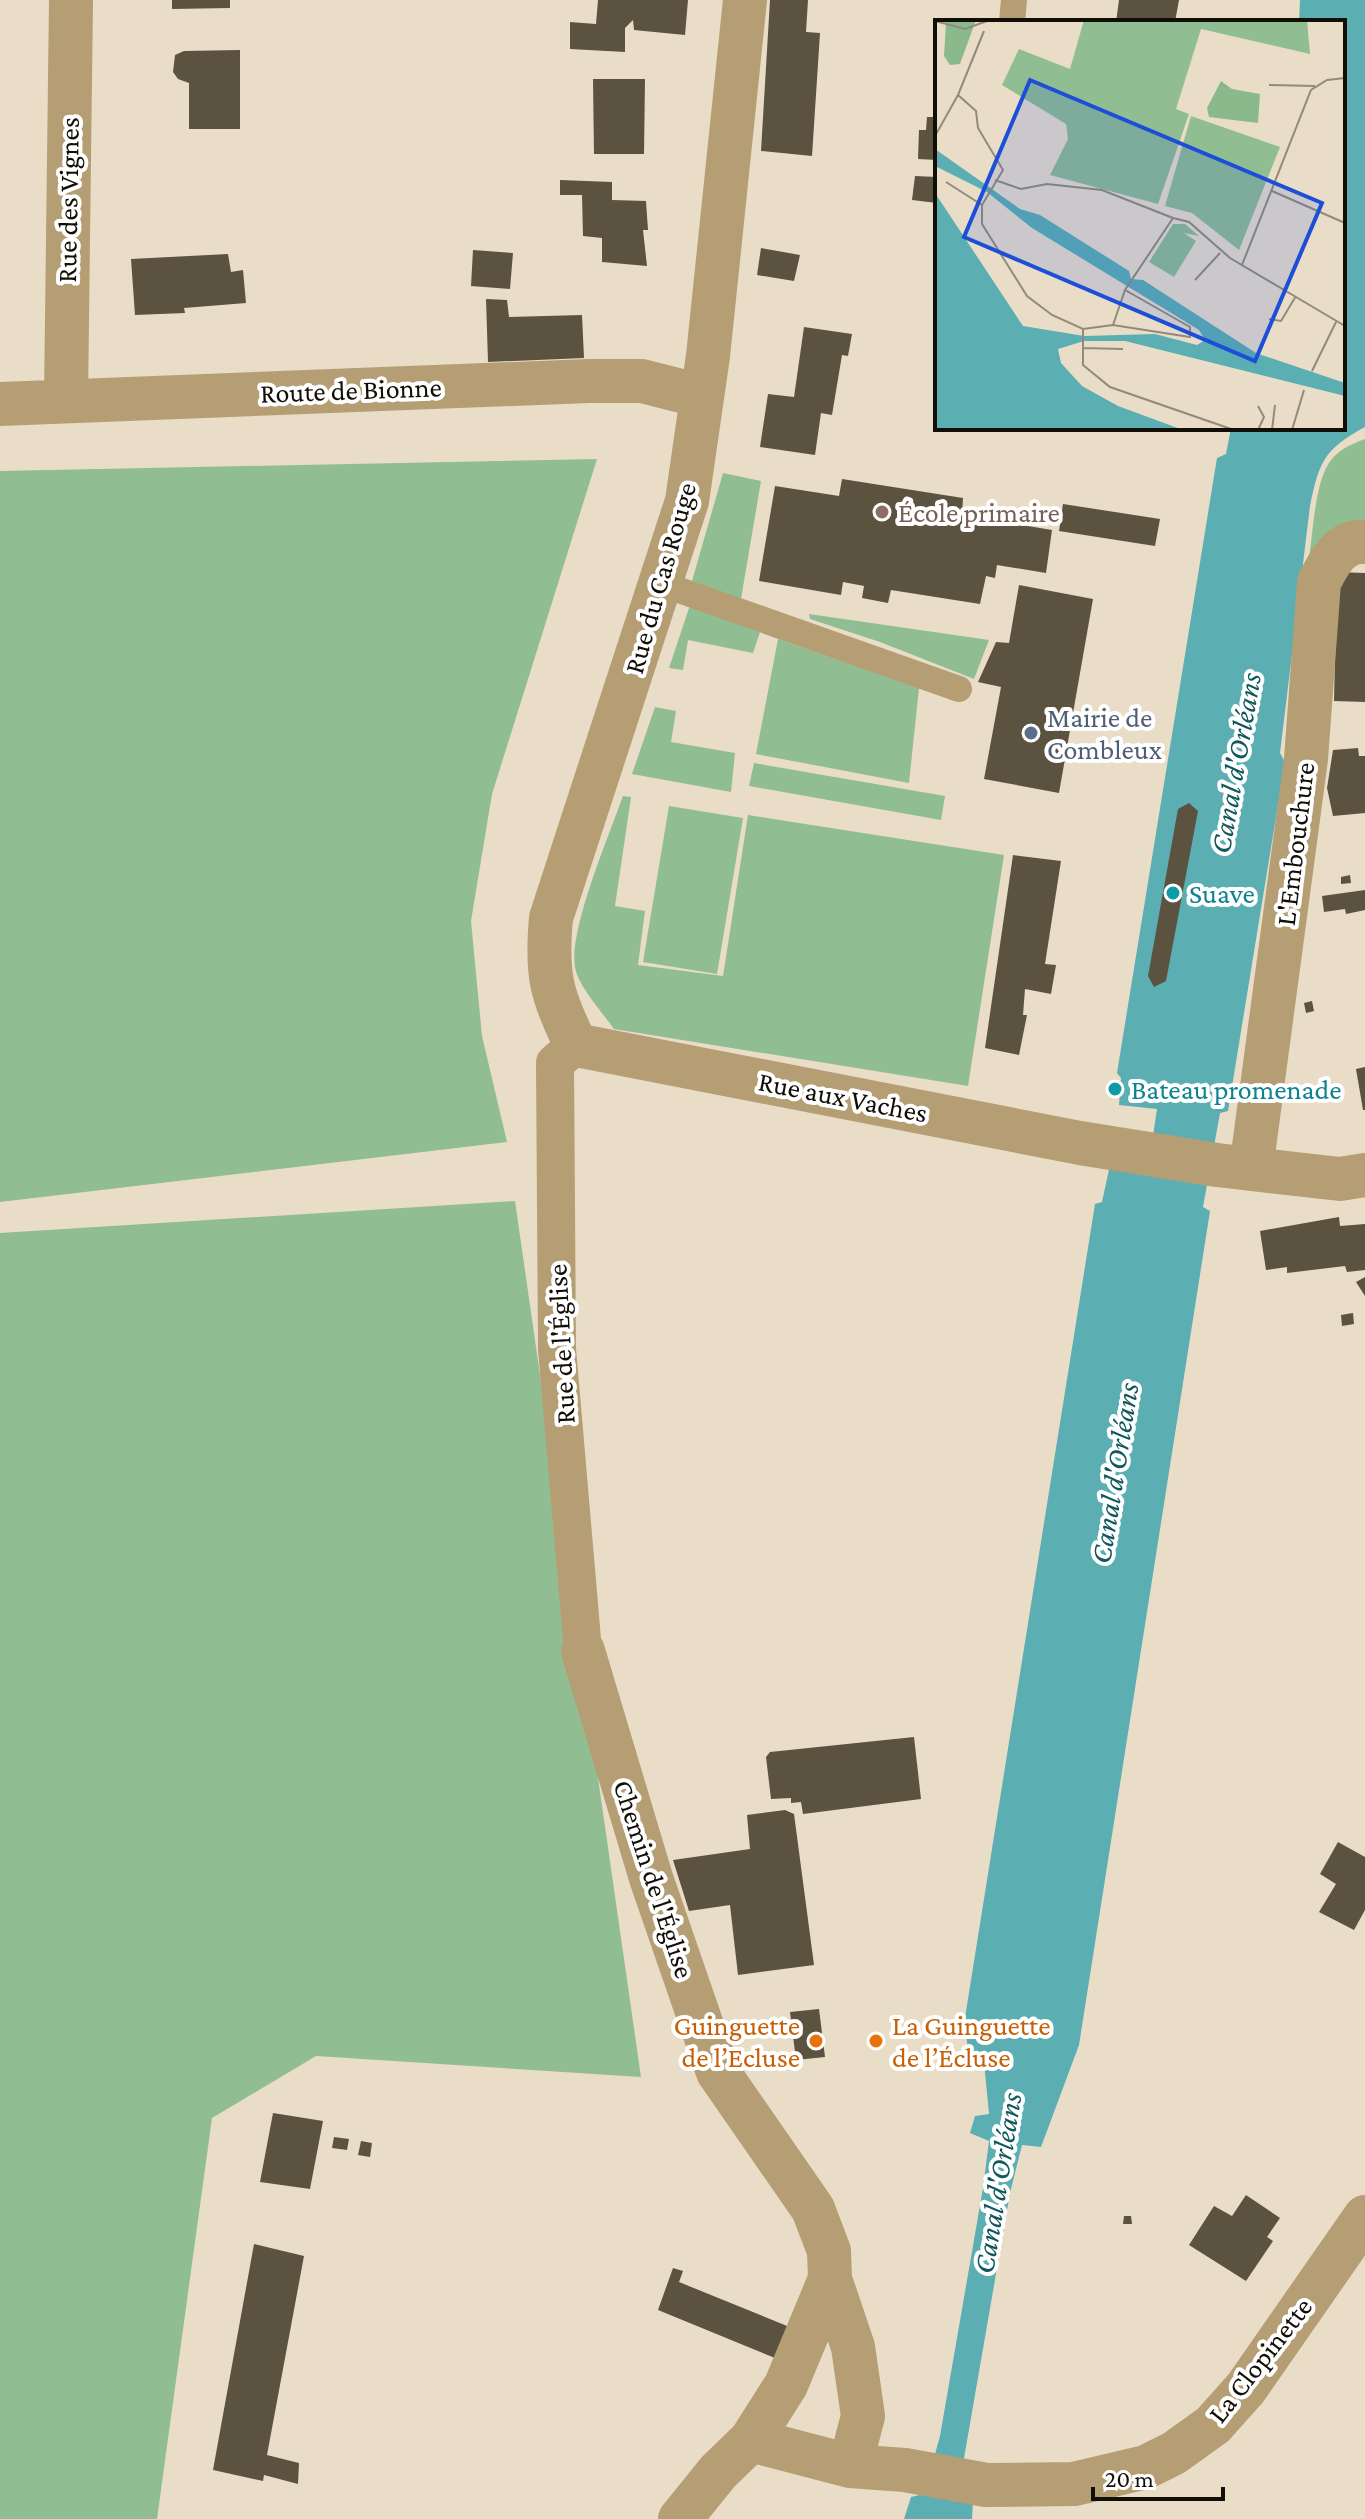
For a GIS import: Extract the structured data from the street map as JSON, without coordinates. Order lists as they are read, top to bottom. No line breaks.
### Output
{"streets":{"street":["Rue des Vignes","Route de Bionne","Rue du Cas Rouge","L'Embouchure","Rue aux Vaches","Rue de l'Église","Chemin de l'Église","La Clopinette"]},"crossings":[["Rue des Vignes","Route de Bionne"],["Route de Bionne","Rue du Cas Rouge"],["Rue du Cas Rouge","Rue aux Vaches"],["Rue du Cas Rouge","Rue de l'Église"],["L'Embouchure","Rue aux Vaches"],["Rue aux Vaches","Rue de l'Église"],["Rue de l'Église","Chemin de l'Église"],["Chemin de l'Église","La Clopinette"]],"water":["Canal d'Orléans"],"places":["École primaire","Mairie de Combleux","Suave","Bateau promenade","Guinguette de l’Ecluse","La Guinguette de l’Écluse"],"scale_bar":"20 m"}
